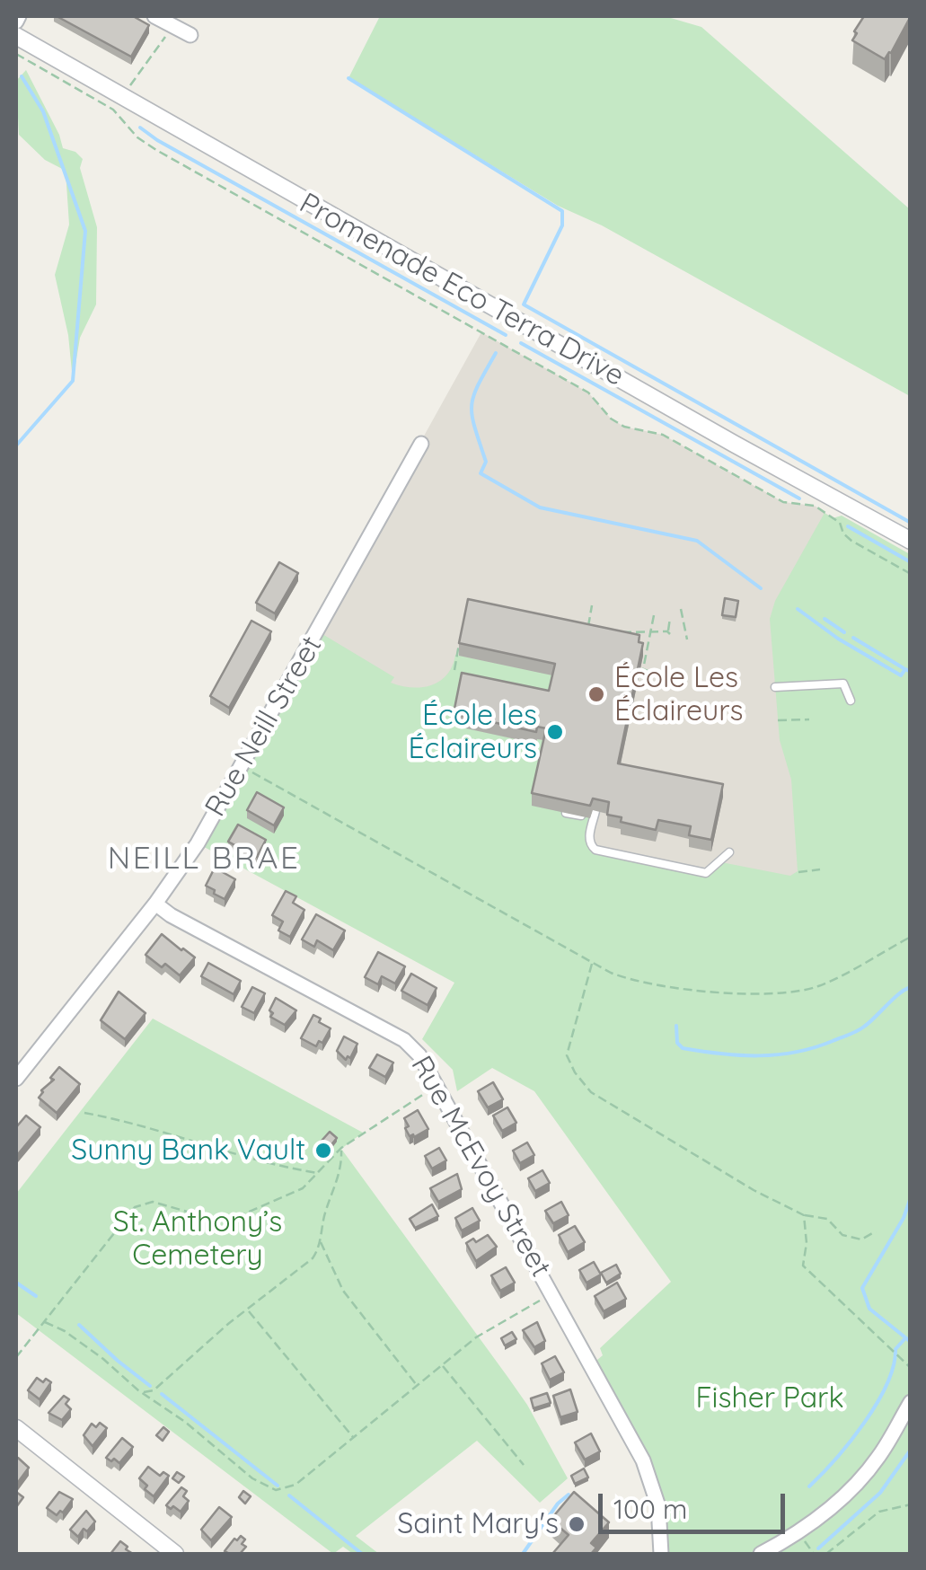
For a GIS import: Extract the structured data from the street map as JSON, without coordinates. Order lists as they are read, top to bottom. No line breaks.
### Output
{"streets":{"street":["Promenade Eco Terra Drive","Rue Neill Street","Rue McEvoy Street"]},"crossings":[["Rue Neill Street","Rue McEvoy Street"]],"districts":["NEILL BRAE"],"parks":["St. Anthony’s Cemetery","Fisher Park"],"places":["École Les Éclaireurs","École les Éclaireurs","Sunny Bank Vault","Saint Mary's"],"scale_bar":"100 m"}
